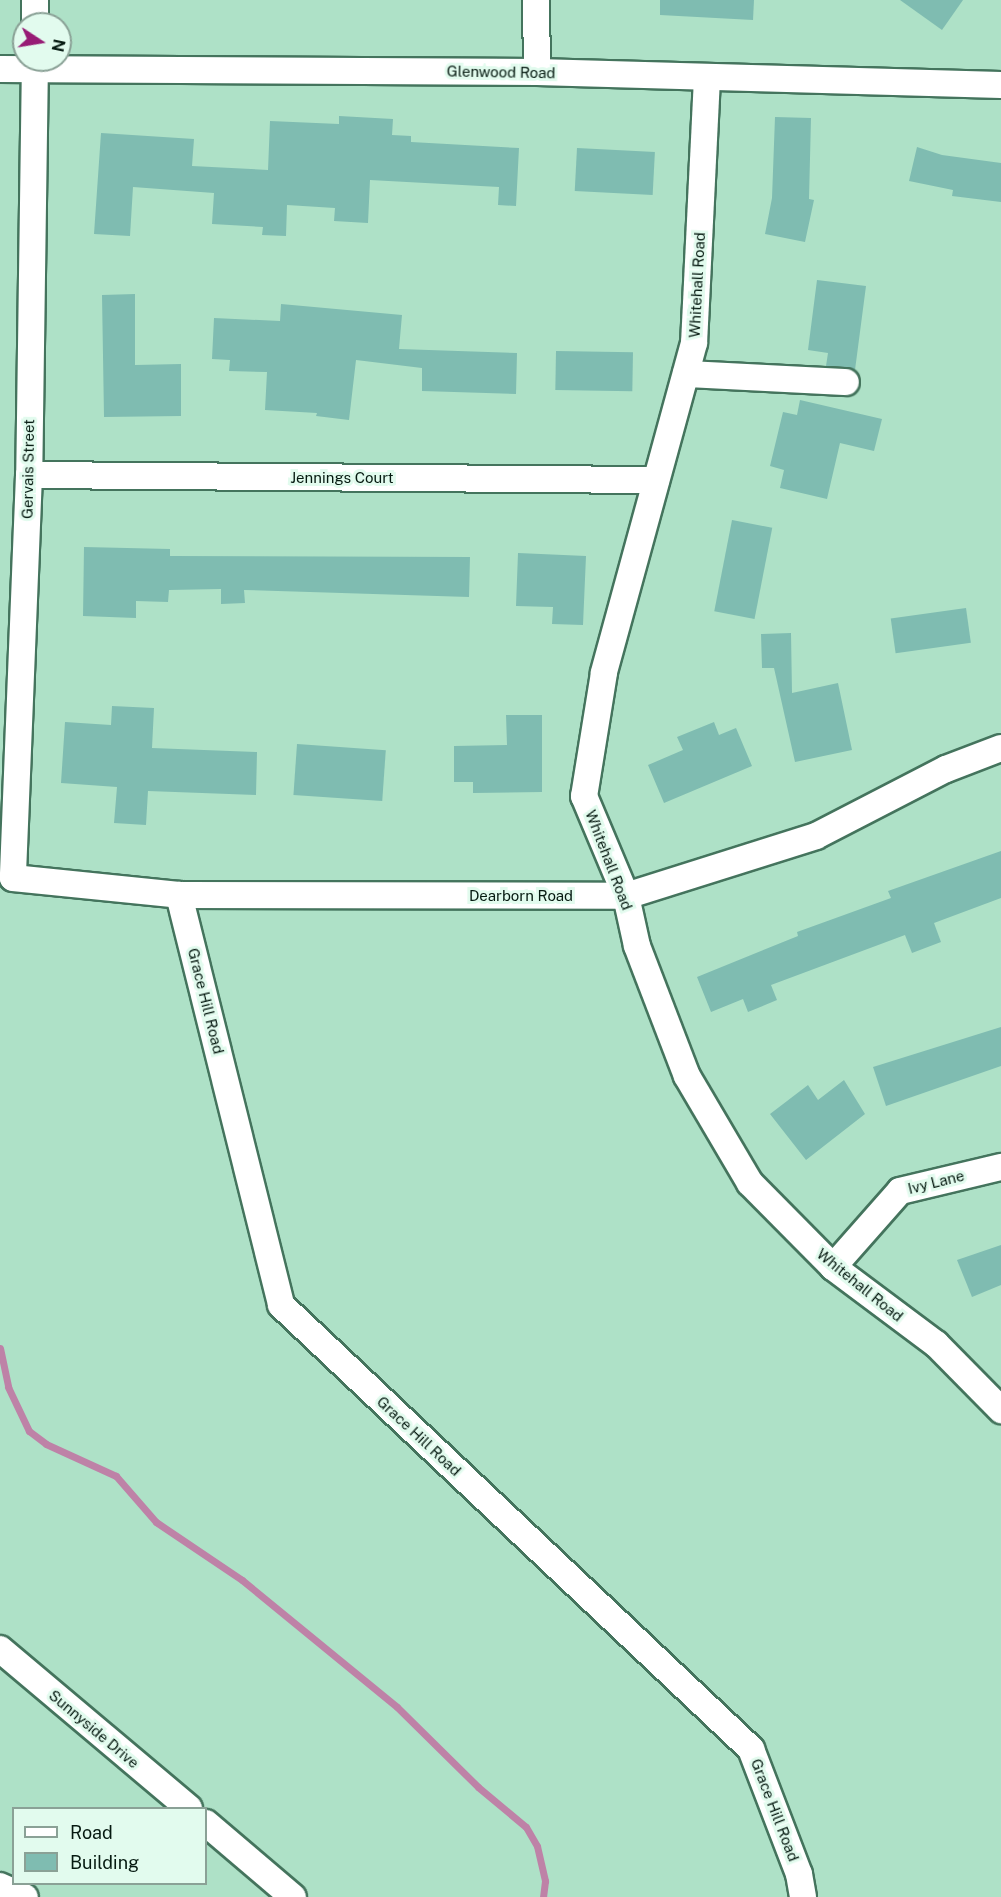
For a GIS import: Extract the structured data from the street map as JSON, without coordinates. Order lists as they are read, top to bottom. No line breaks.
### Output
{"streets":{"street":["Glenwood Road","Whitehall Road","Gervais Street","Jennings Court","Dearborn Road","Grace Hill Road","Ivy Lane","Sunnyside Drive"]},"crossings":[["Glenwood Road","Whitehall Road"],["Whitehall Road","Jennings Court"],["Whitehall Road","Dearborn Road"],["Whitehall Road","Ivy Lane"],["Gervais Street","Jennings Court"],["Gervais Street","Dearborn Road"],["Dearborn Road","Grace Hill Road"]],"legend":["Road","Building"],"north":"right"}
